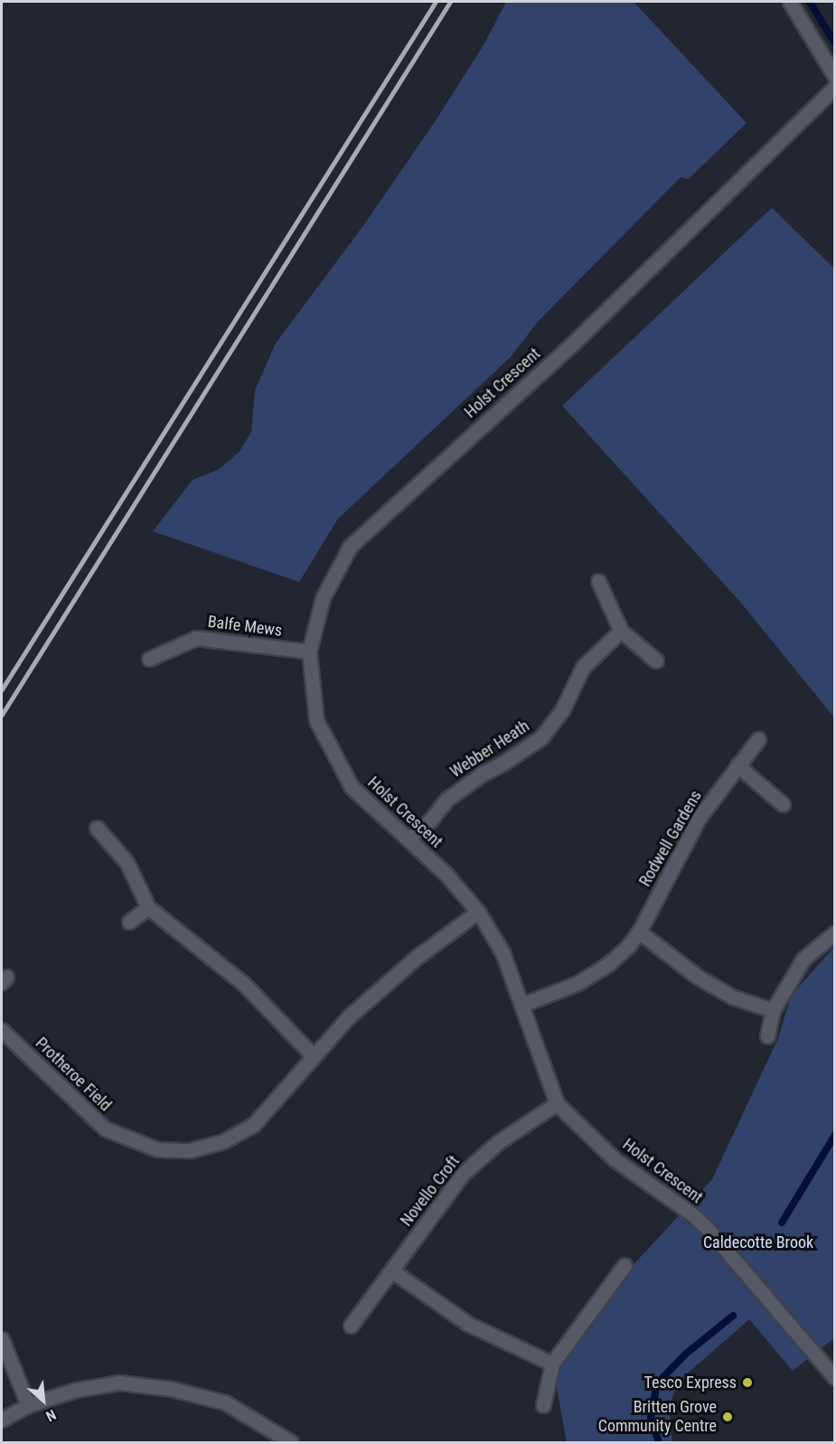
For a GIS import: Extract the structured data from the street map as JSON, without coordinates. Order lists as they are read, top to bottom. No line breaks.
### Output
{"streets":{"street":["Holst Crescent","Balfe Mews","Webber Heath","Rodwell Gardens","Protheroe Field","Novello Croft"]},"crossings":[["Holst Crescent","Balfe Mews"],["Holst Crescent","Webber Heath"],["Holst Crescent","Rodwell Gardens"],["Holst Crescent","Protheroe Field"],["Holst Crescent","Novello Croft"]],"parks":["Caldecotte Brook"],"places":["Tesco Express","Britten Grove Community Centre"],"north":"bottom right"}
